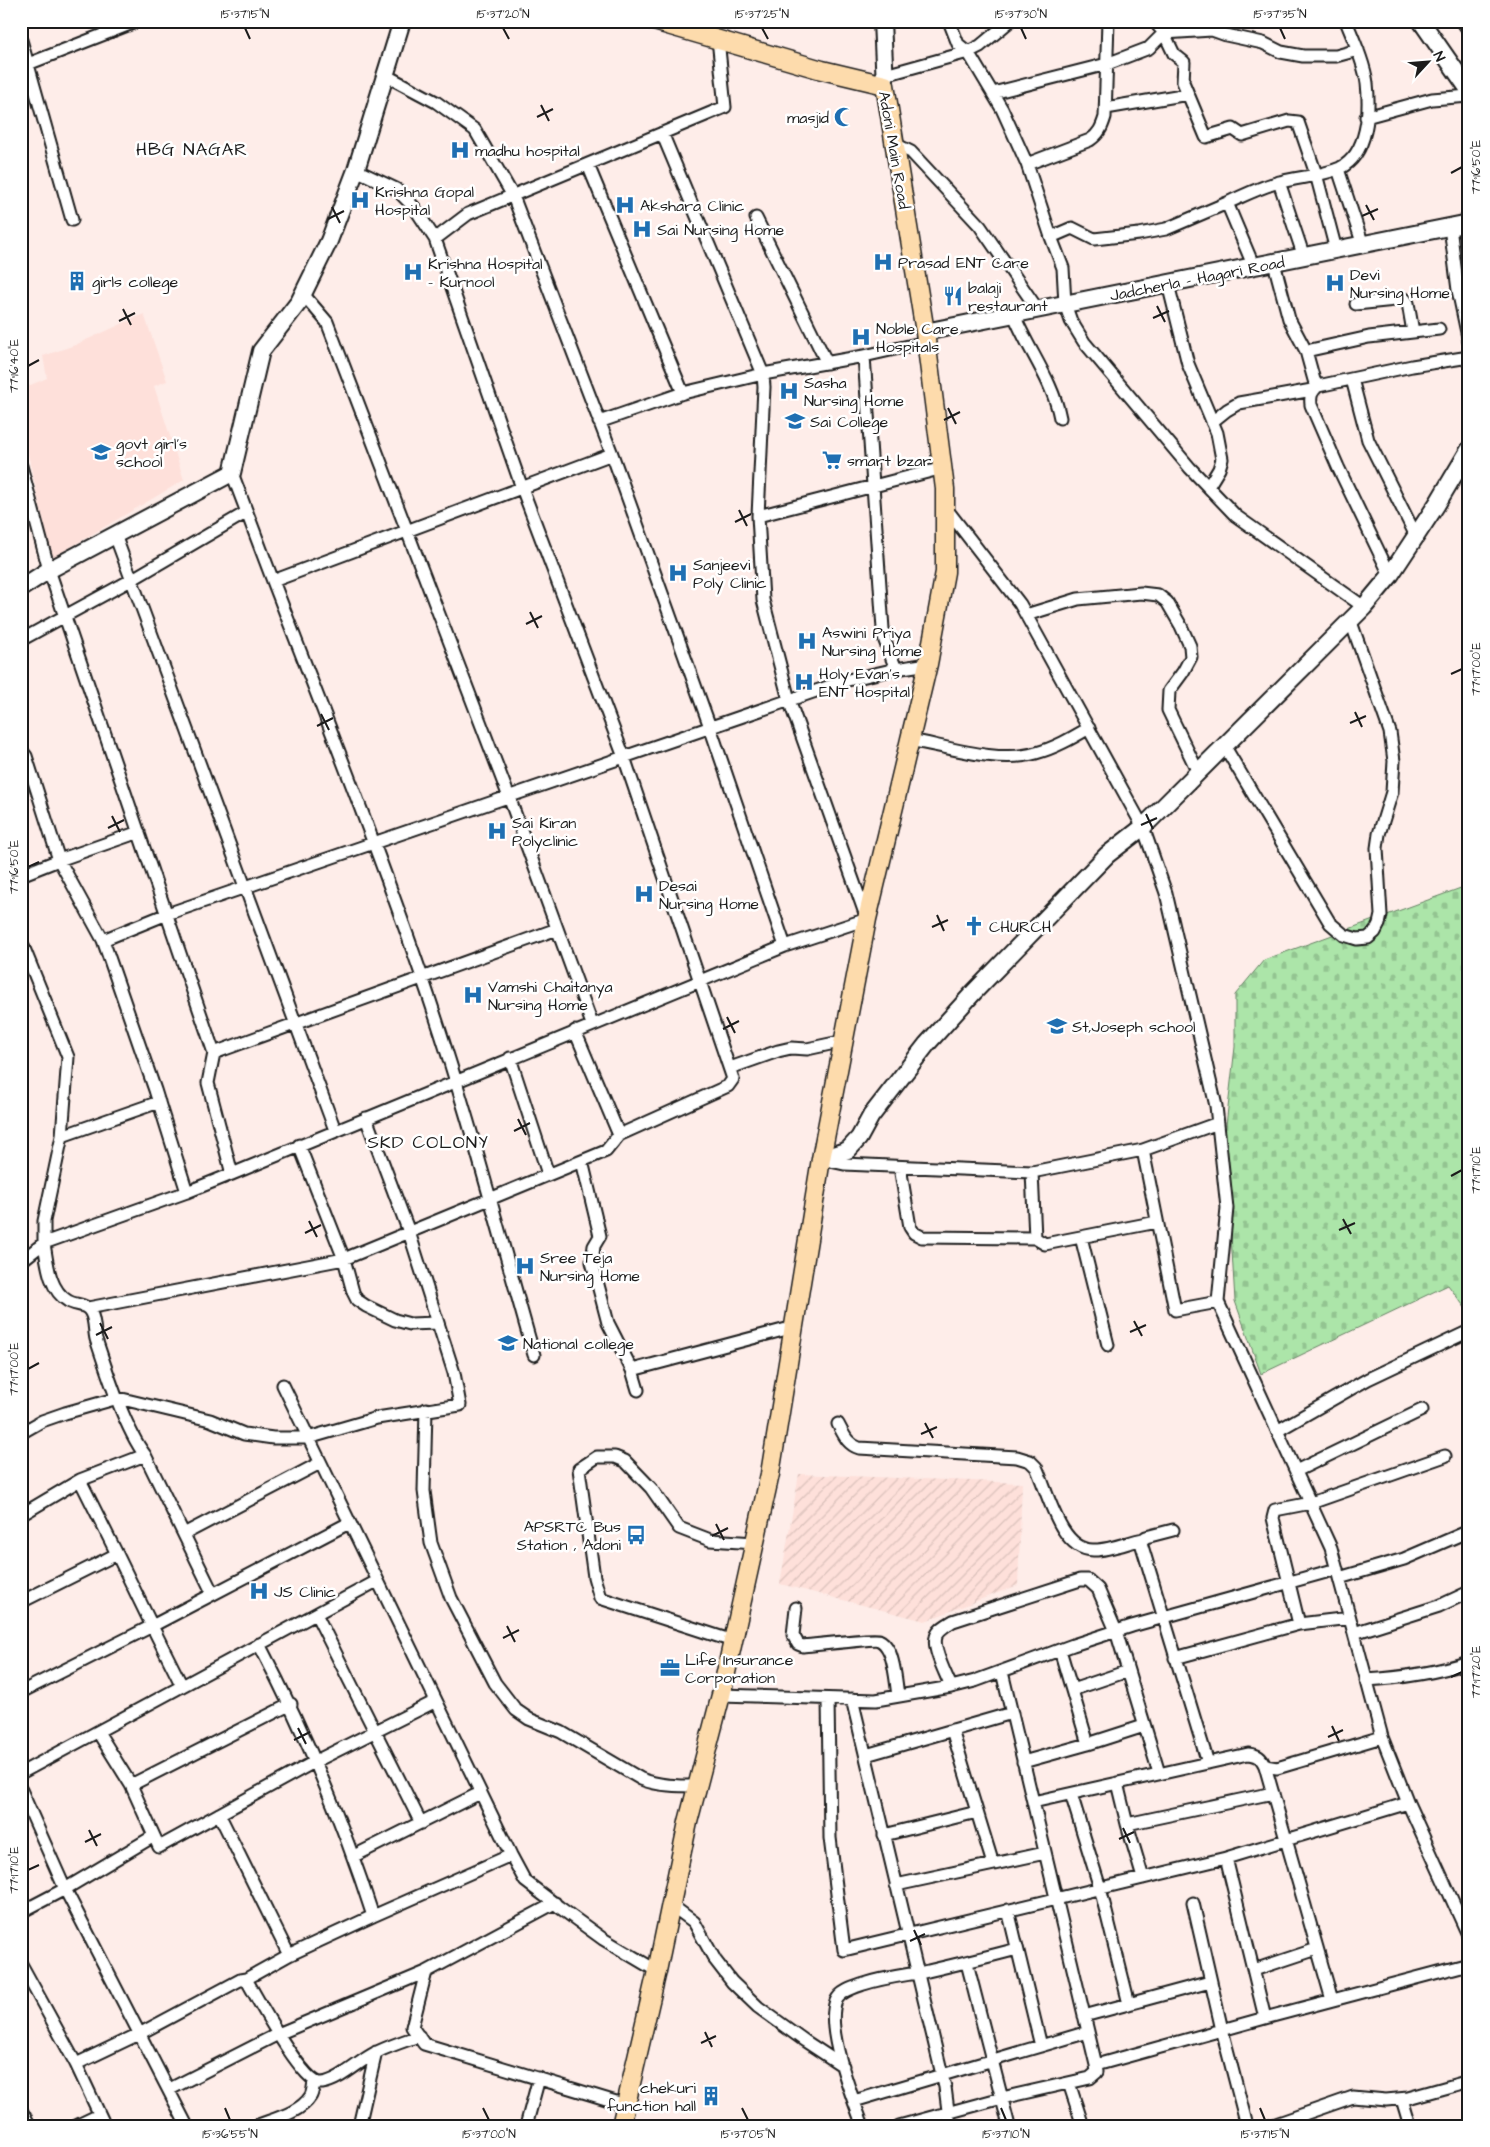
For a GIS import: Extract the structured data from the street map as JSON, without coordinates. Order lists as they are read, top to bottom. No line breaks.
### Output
{"streets":{"main road":["Adoni Main Road"],"street":["Jadcherla - Hagari Road"]},"crossings":[["Adoni Main Road","Jadcherla - Hagari Road"]],"districts":["HBG NAGAR","SKD COLONY"],"places":{"mosque":["masjid"],"hospital":["madhu hospital","Krishna Gopal Hospital","Akshara Clinic","Sai Nursing Home","Prasad ENT Care","Krishna Hospital - Kurnool","Devi Nursing Home","Noble Care Hospitals","Sasha Nursing Home","Sanjeevi Poly Clinic","Aswini Priya Nursing Home","Holy Evan's ENT Hospital","Sai Kiran Polyclinic","Desai Nursing Home","Vamshi Chaitanya Nursing Home","Sree Teja Nursing Home","JS Clinic"],"building":["girls college","chekuri function hall"],"restaurant":["balaji restaurant"],"school or university":["Sai College","govt girl's school","St,Joseph school","National college"],"supermarket":["smart bzar"],"church":["CHURCH"],"bus stop":["APSRTC Bus Station , Adoni"],"office":["Life Insurance Corporation"]},"north":"top right","coordinates":["15°37'15\"N","15°37'20\"N","15°37'25\"N","15°37'30\"N","15°37'35\"N","77°16'50\"E","77°16'40\"E","77°17'00\"E","77°17'10\"E","77°17'20\"E","15°36'55\"N","15°37'00\"N","15°37'05\"N","15°37'10\"N"]}
